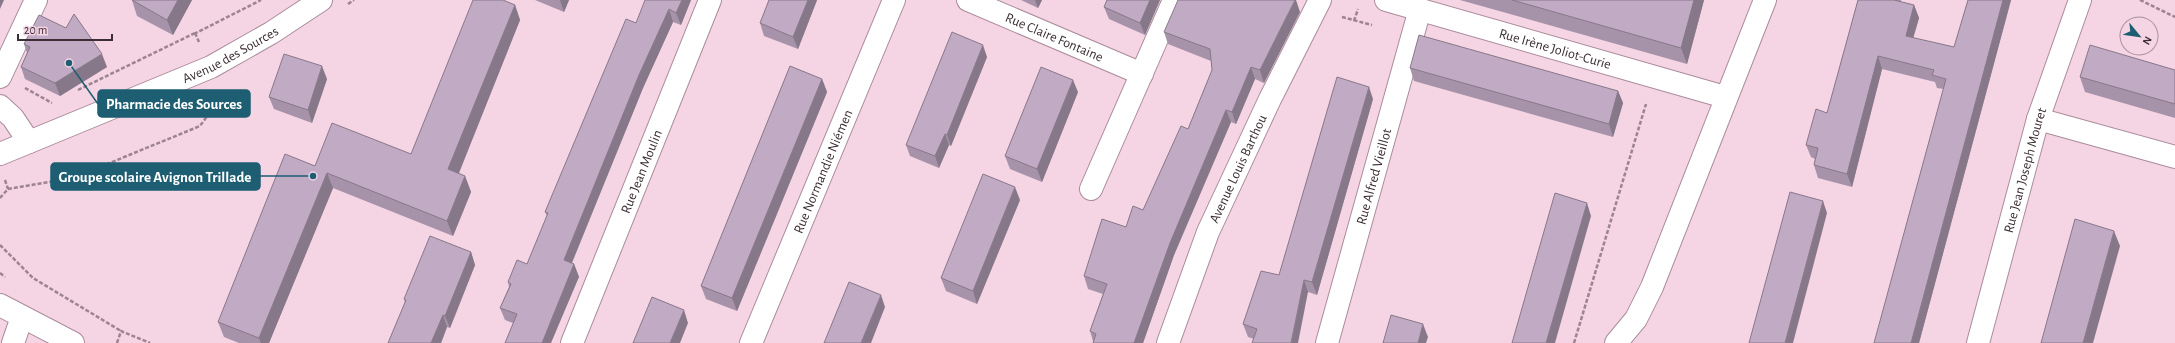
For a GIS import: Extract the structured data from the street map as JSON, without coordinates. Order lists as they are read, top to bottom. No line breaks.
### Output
{"streets":{"street":["Rue Claire Fontaine","Rue Irène Joliot-Curie","Avenue des Sources","Avenue Louis Barthou","Rue Jean Joseph Mouret","Rue Jean Moulin","Rue Normandie Niémen","Rue Alfred Vieillot"]},"crossings":[["Rue Irène Joliot-Curie","Rue Alfred Vieillot"]],"places":["Pharmacie des Sources","Groupe scolaire Avignon Trillade"],"scale_bar":"20 m","north":"bottom right"}
